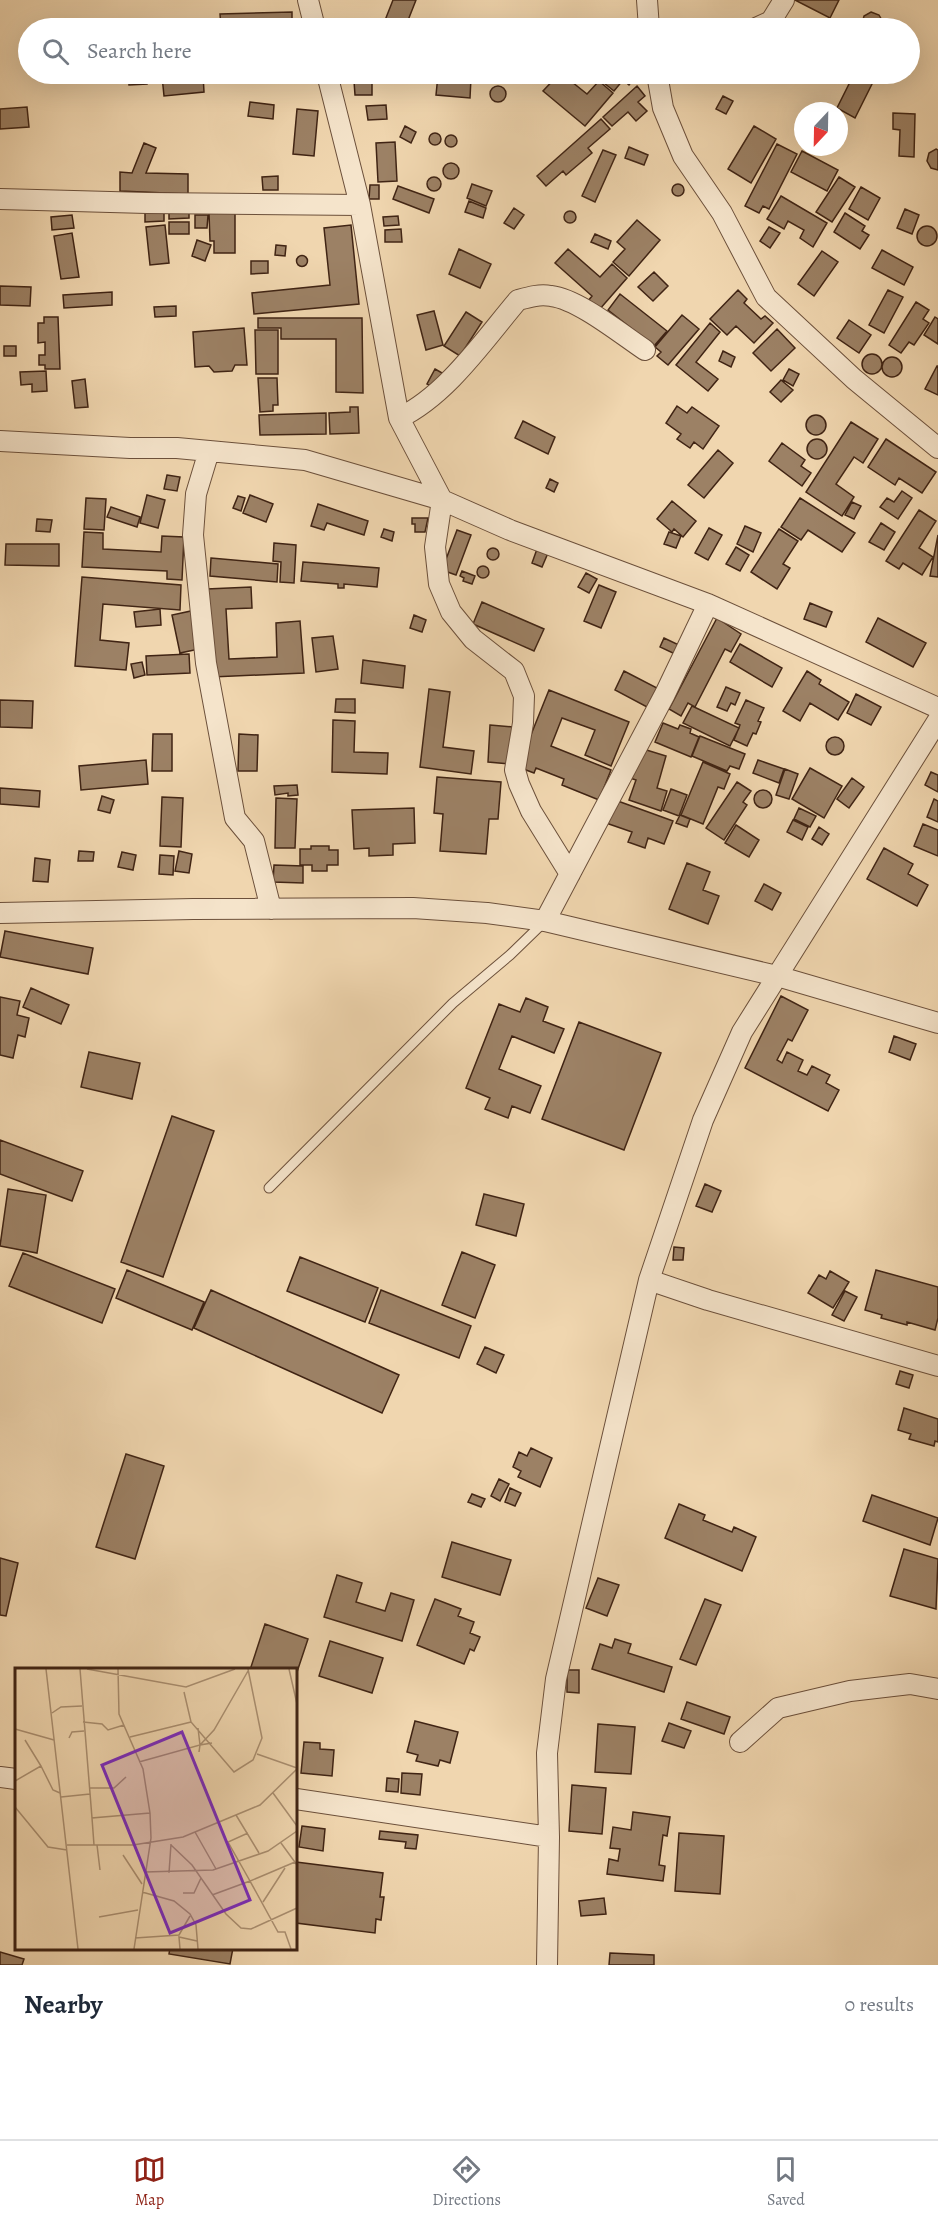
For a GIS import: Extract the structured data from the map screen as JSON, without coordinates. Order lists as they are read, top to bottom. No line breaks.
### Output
{"north":"bottom","page":{"search":"Search here","heading":["Nearby","0 results"],"nav":["Map","Directions","Saved"]}}
